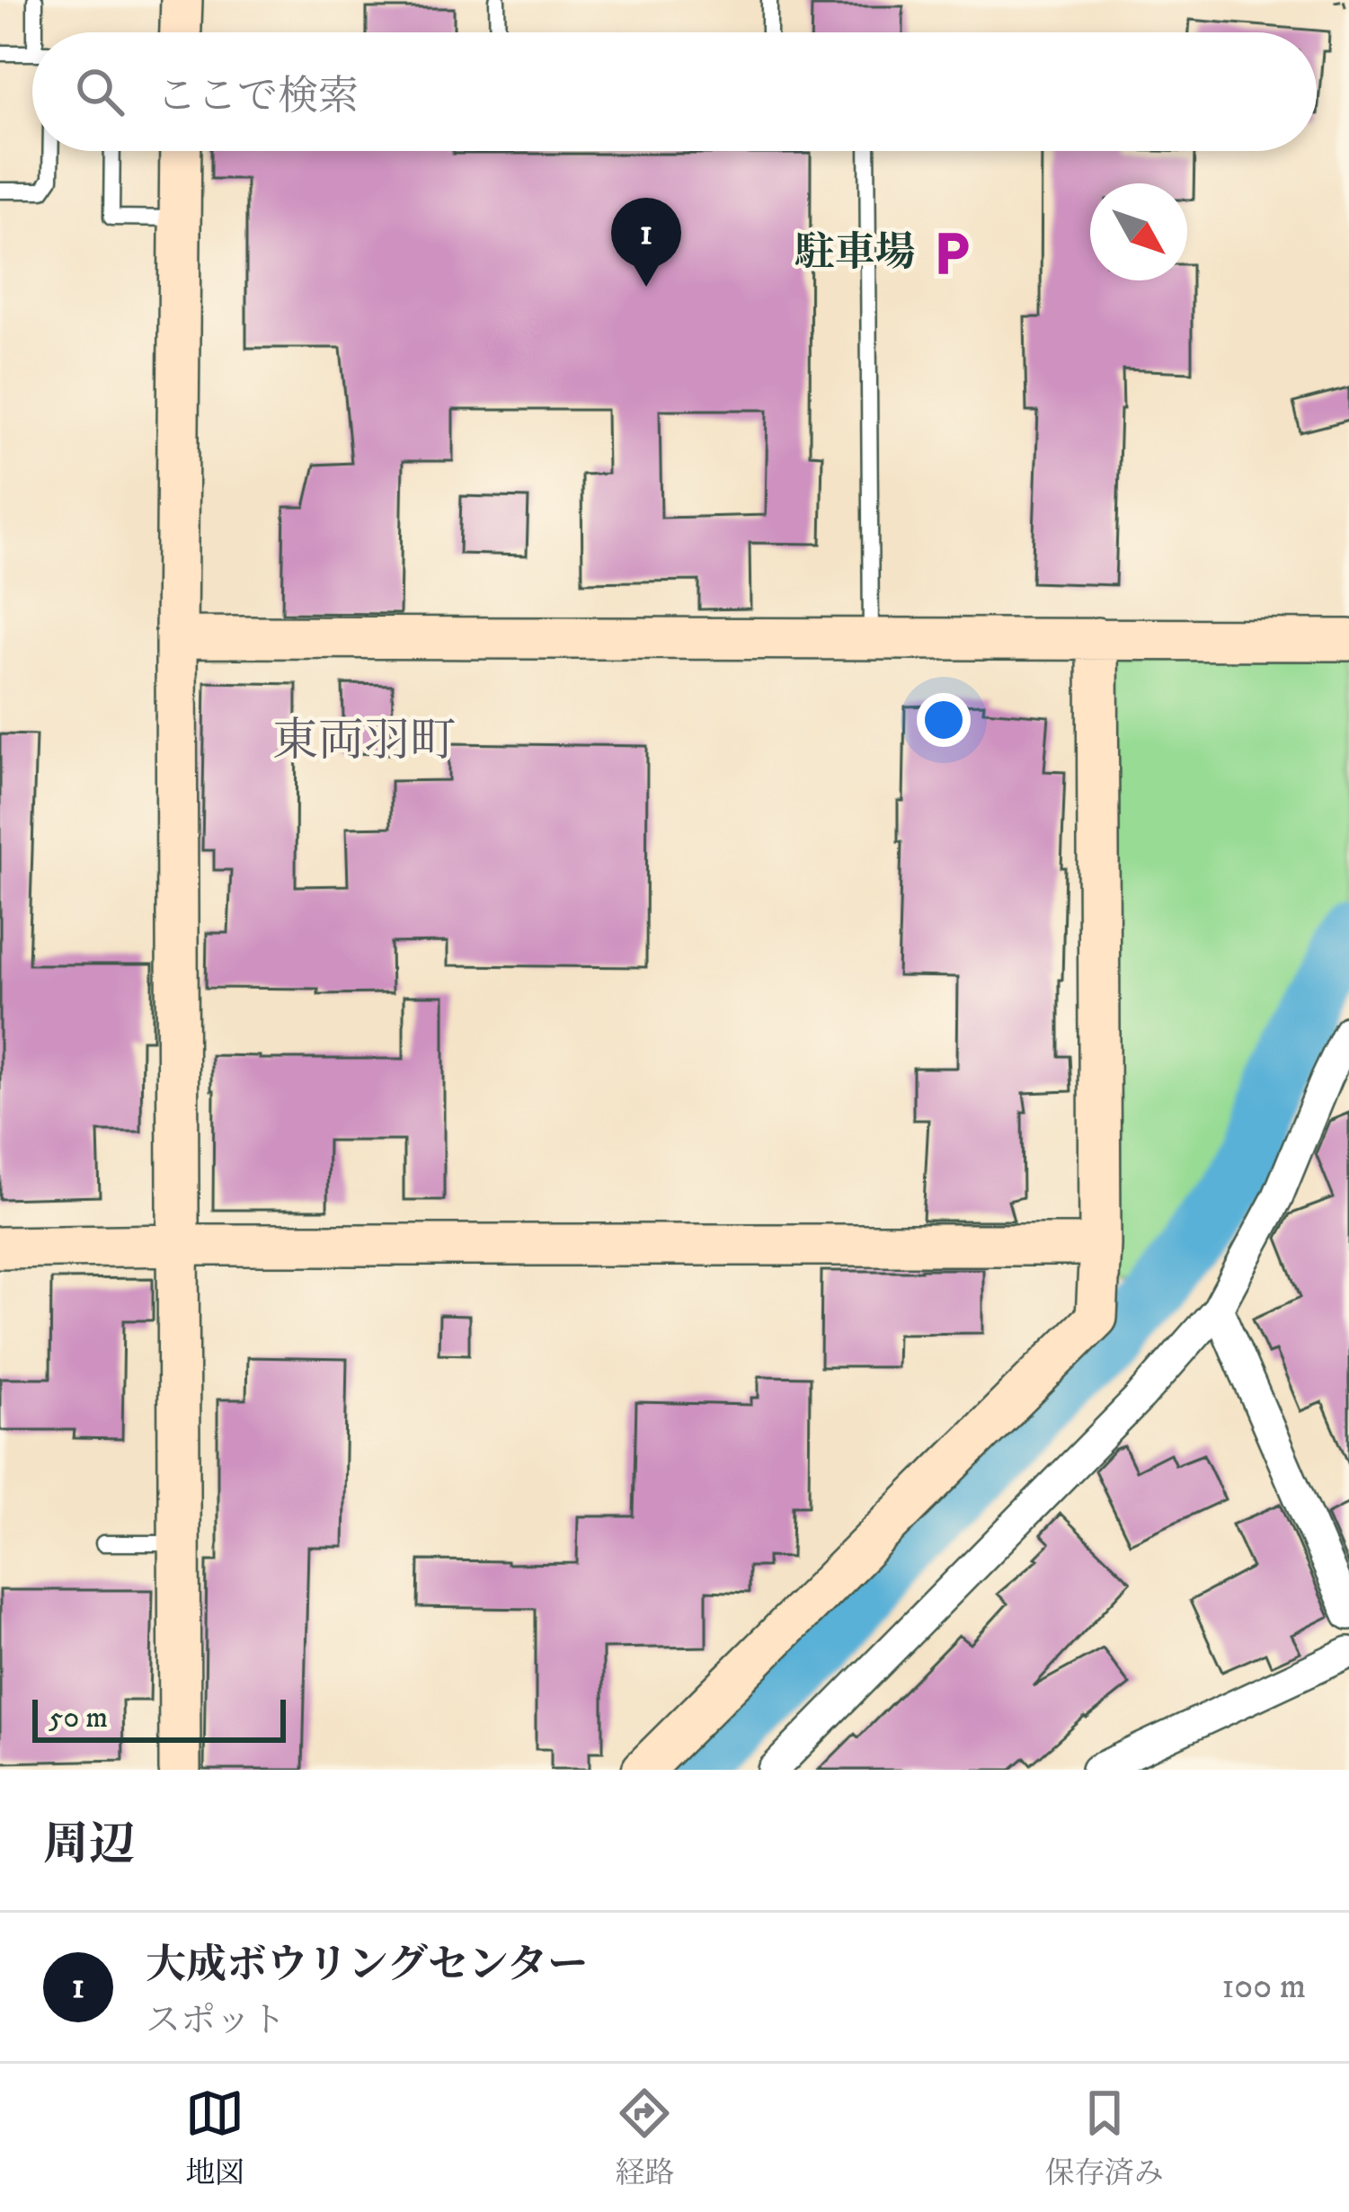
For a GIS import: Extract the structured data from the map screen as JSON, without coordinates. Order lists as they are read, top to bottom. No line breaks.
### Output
{"districts":["東両羽町"],"places":{"parking":["駐車場"]},"scale_bar":"50 m","north":"bottom right","page":{"search":"ここで検索","pins":"1","scale":"50 m","heading":"周辺","list":[{"mark":"1","name":"大成ボウリングセンター","note":"スポット","value":"100 m"}],"nav":["地図","経路","保存済み"]}}
